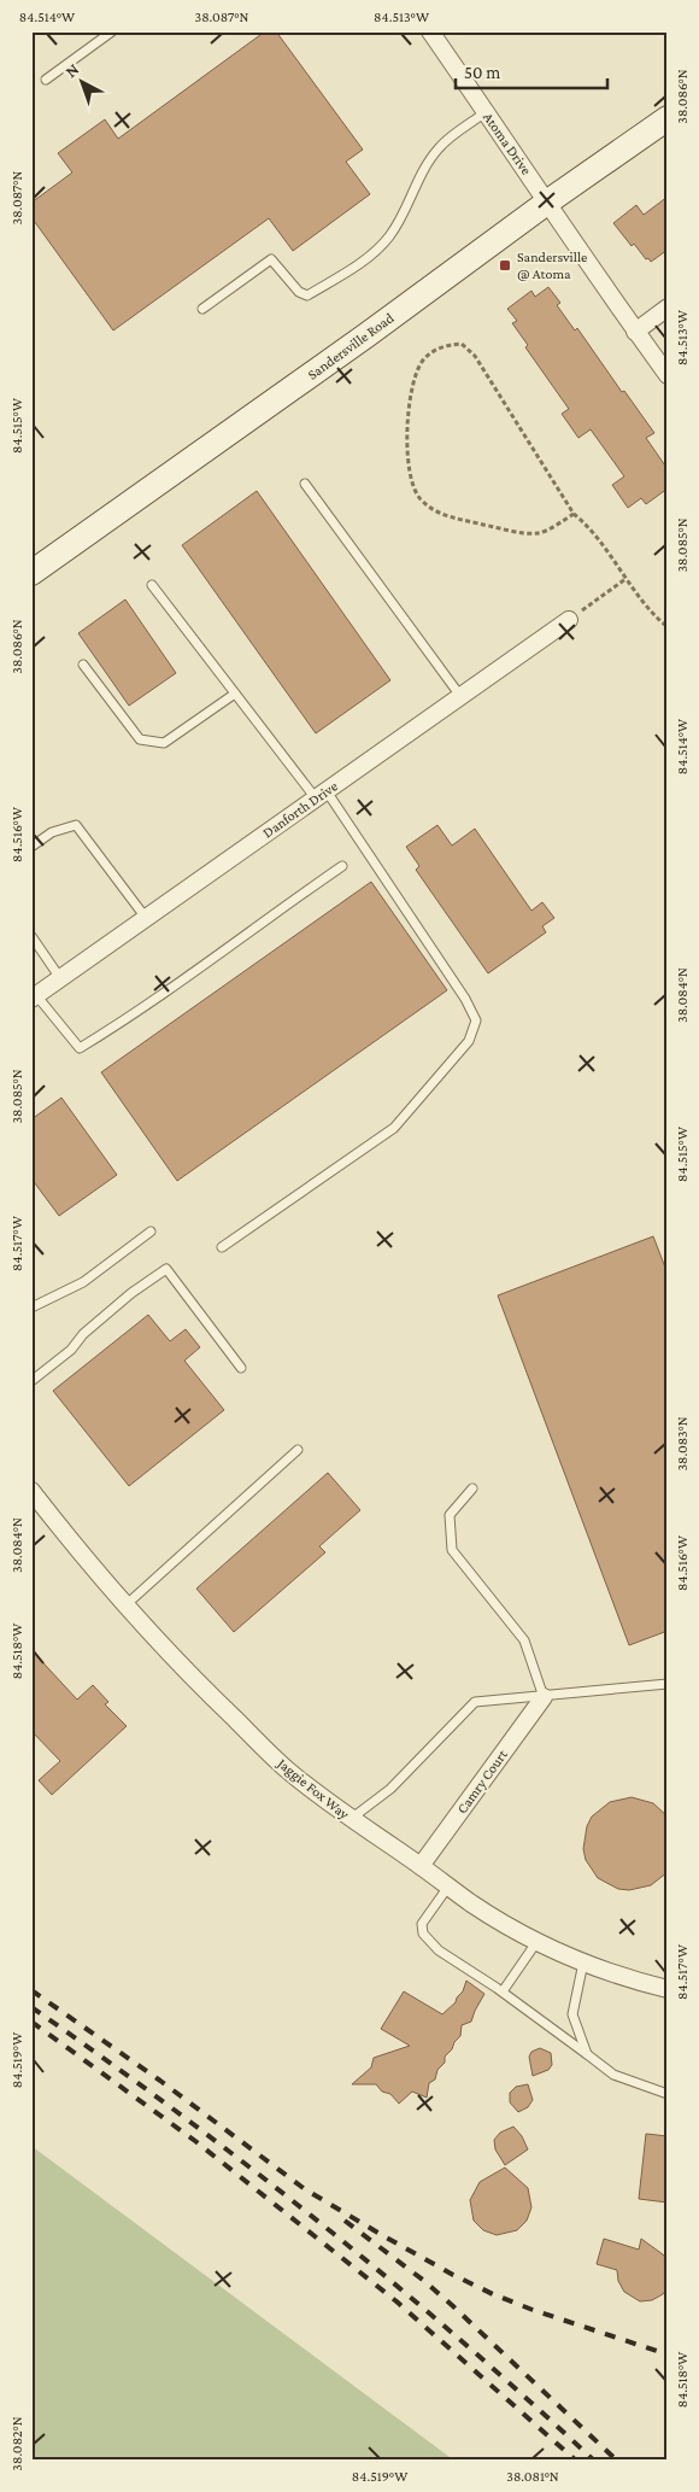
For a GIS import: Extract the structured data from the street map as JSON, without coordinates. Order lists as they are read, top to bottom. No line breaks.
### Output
{"streets":{"street":["Atoma Drive","Sandersville Road","Danforth Drive","Camry Court","Jaggie Fox Way"]},"crossings":[["Atoma Drive","Sandersville Road"],["Camry Court","Jaggie Fox Way"]],"places":{"transit":["Sandersville @ Atoma"]},"scale_bar":"50 m","north":"top left","coordinates":["84.514°W","38.087°N","84.513°W","38.086°N","84.515°W","38.085°N","84.516°W","38.084°N","84.517°W","38.083°N","84.518°W","84.519°W","38.082°N","38.081°N"]}
